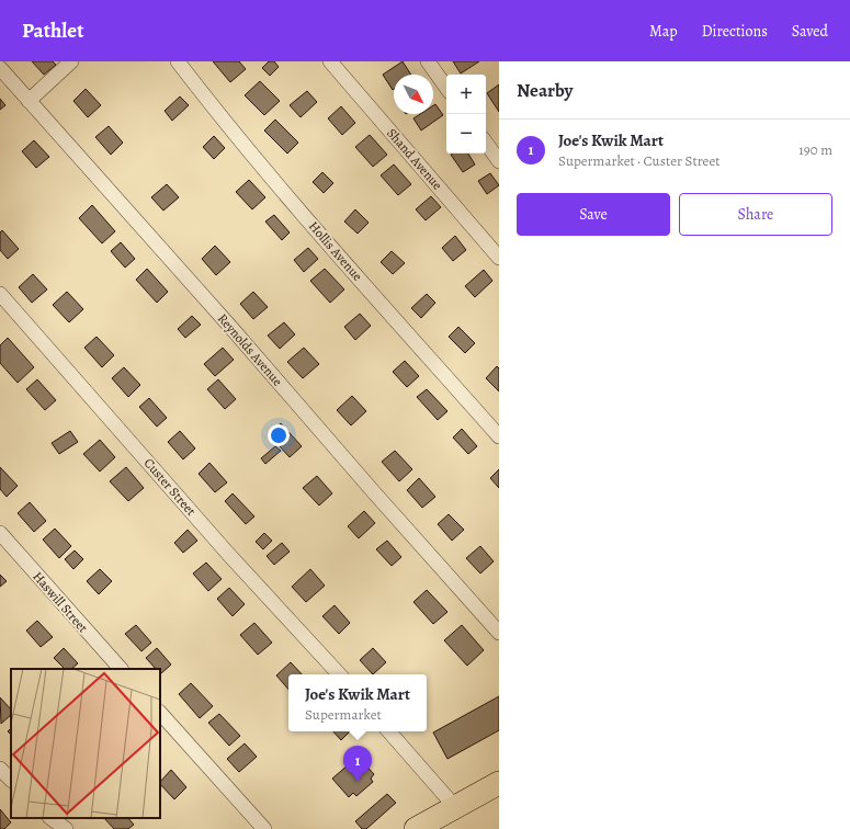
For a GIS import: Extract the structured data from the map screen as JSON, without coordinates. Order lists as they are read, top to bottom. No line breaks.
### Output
{"streets":{"street":["Shand Avenue","Hollis Avenue","Reynolds Avenue","Custer Street","Haswill Street"]},"north":"bottom right","page":{"header":"Pathlet","nav":["Map","Directions","Saved"],"heading":"Nearby","map_buttons":["+","−"],"list":[{"mark":"1","name":"Joe's Kwik Mart","note":"Supermarket · Custer Street","value":"190 m"}],"buttons":["Save","Share"],"popup":["Joe's Kwik Mart","Supermarket"],"pins":"1"}}
